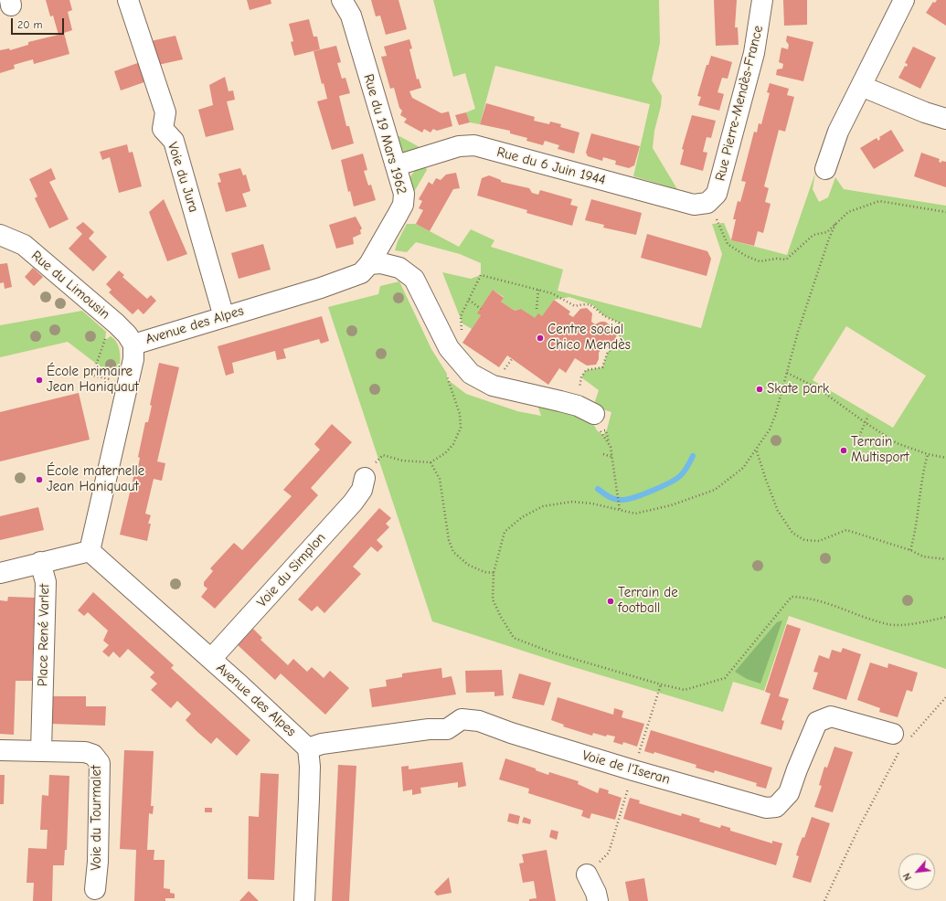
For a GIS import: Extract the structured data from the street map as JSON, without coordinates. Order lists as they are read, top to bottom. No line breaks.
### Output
{"streets":{"street":["Rue Pierre-Mendès-France","Rue du 19 Mars 1962","Rue du 6 Juin 1944","Voie du Jura","Rue du Limousin","Avenue des Alpes","Voie du Simplon","Place René Varlet","Voie de l'Iseran","Voie du Tourmalet"]},"crossings":[["Rue Pierre-Mendès-France","Rue du 6 Juin 1944"],["Rue du 19 Mars 1962","Rue du 6 Juin 1944"],["Rue du 19 Mars 1962","Avenue des Alpes"],["Voie du Jura","Avenue des Alpes"],["Rue du Limousin","Avenue des Alpes"],["Avenue des Alpes","Voie du Simplon"],["Avenue des Alpes","Voie de l'Iseran"],["Place René Varlet","Voie du Tourmalet"]],"places":["Centre social Chico Mendès","École primaire Jean Haniquaut","Skate park","Terrain Multisport","École maternelle Jean Haniquaut","Terrain de football"],"scale_bar":"20 m","north":"bottom left"}
